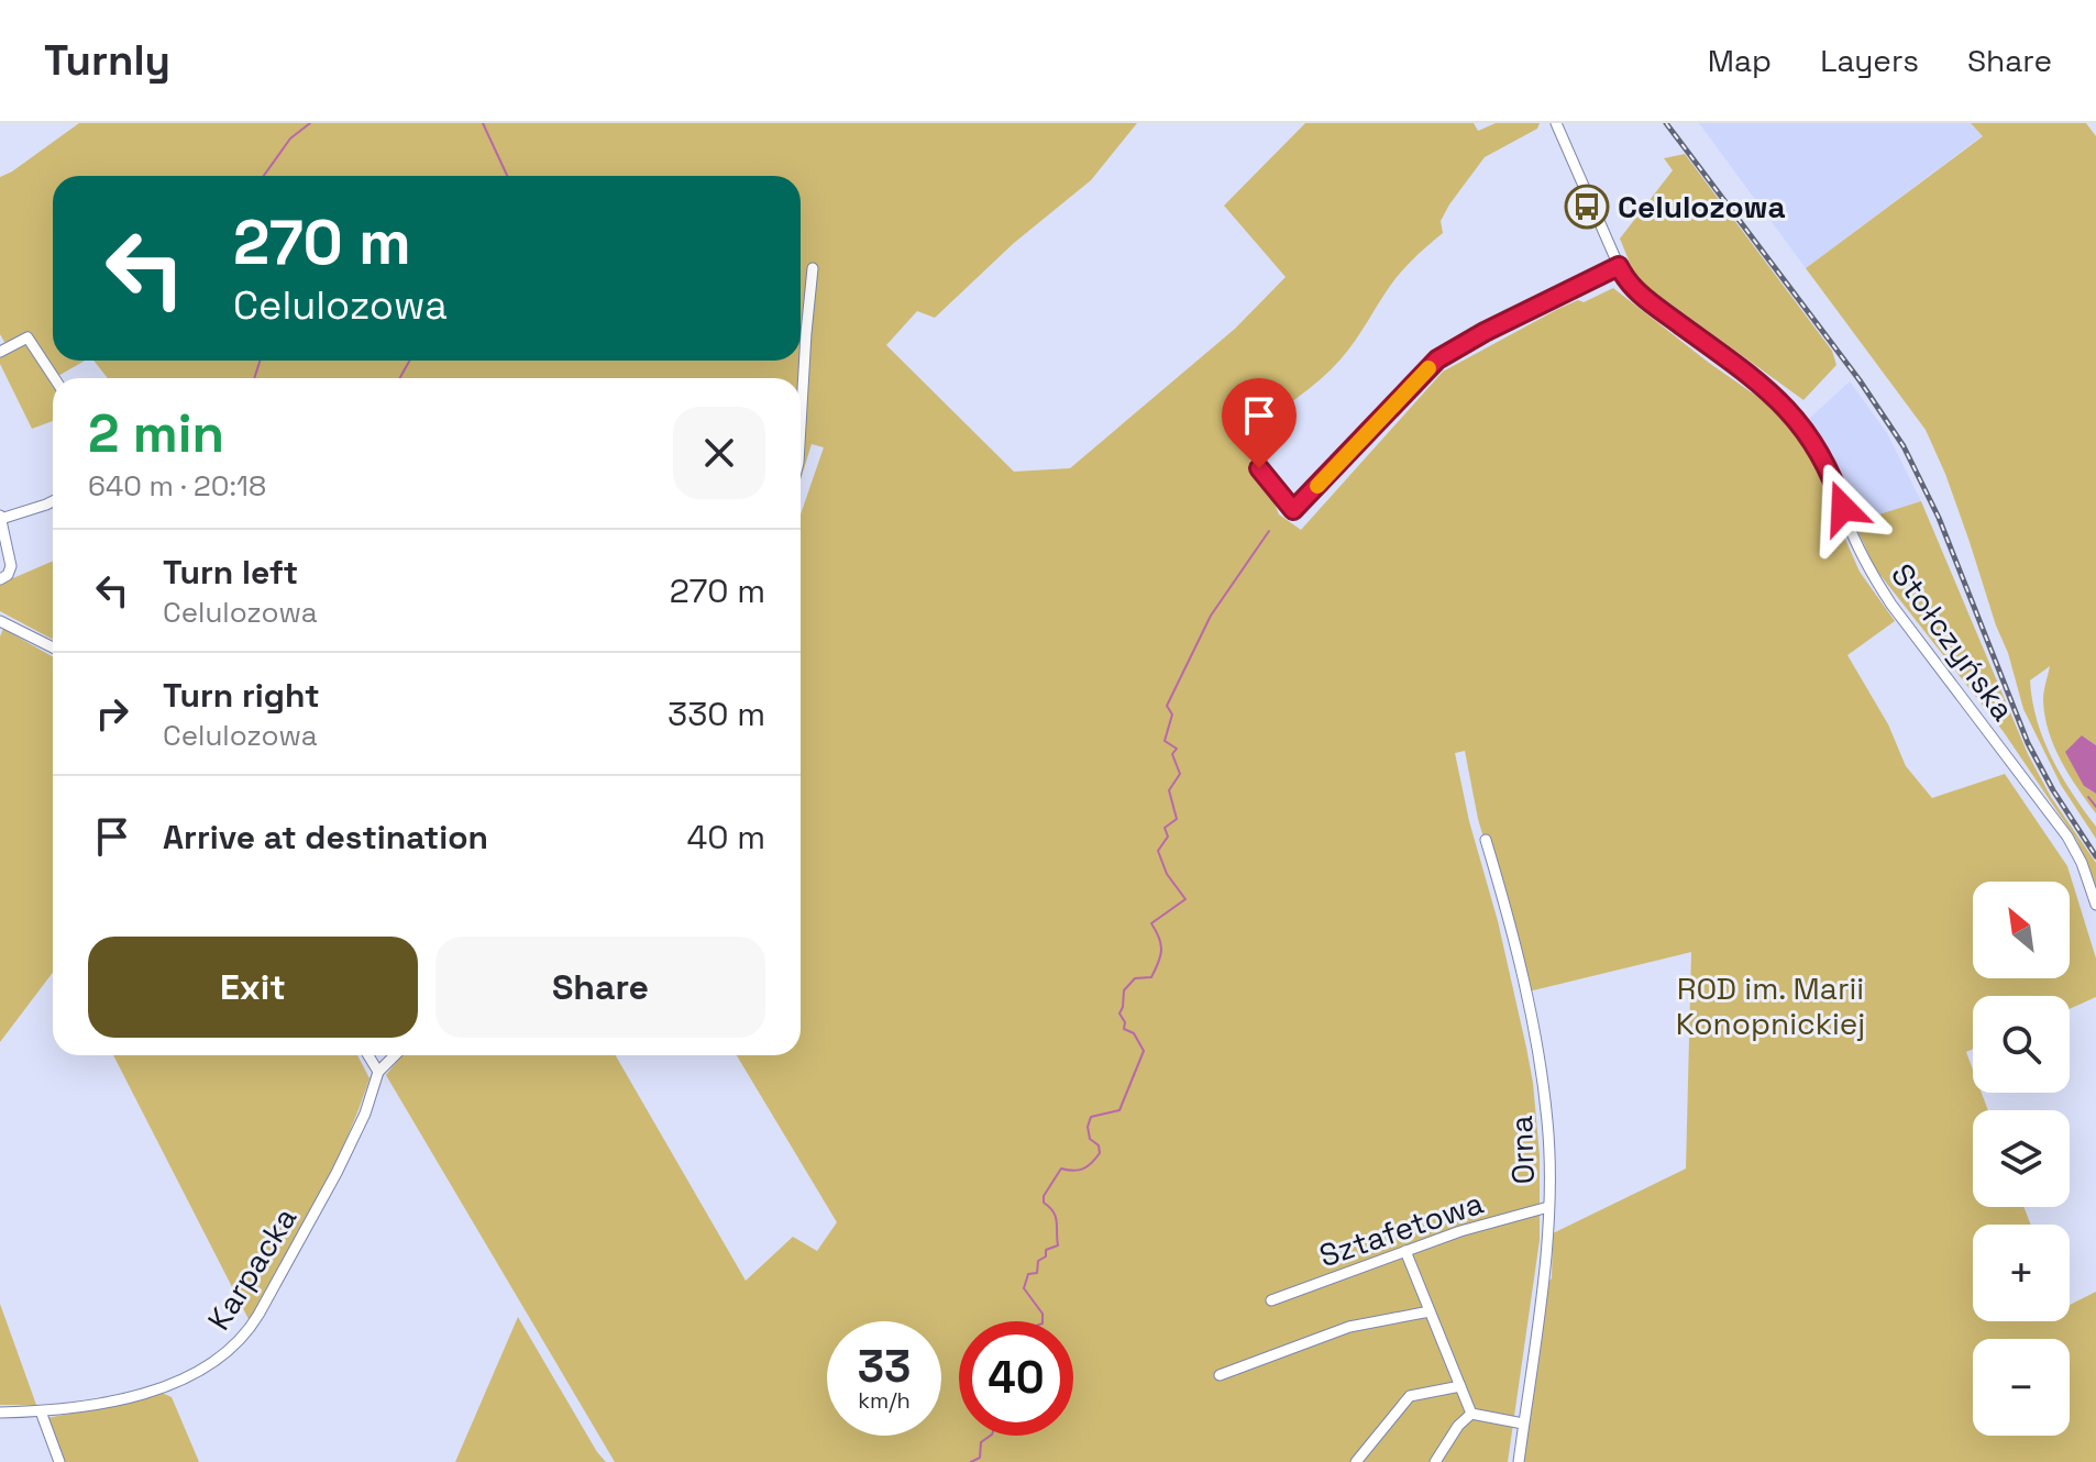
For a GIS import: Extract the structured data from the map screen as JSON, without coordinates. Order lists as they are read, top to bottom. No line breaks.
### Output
{"streets":{"street":["Stołczyńska","Orna","Sztafetowa","Karpacka"]},"crossings":[["Orna","Sztafetowa"]],"parks":["ROD im. Marii Konopnickiej"],"places":{"bus stop":["Celulozowa"]},"north":"top left","page":{"header":"Turnly","nav":["Map","Layers","Share"],"turn":["270 m","Celulozowa"],"heading":["2 min","640 m · 20:18"],"list":[{"name":"Turn left","note":"Celulozowa","value":"270 m"},{"name":"Turn right","note":"Celulozowa","value":"330 m"},{"name":"Arrive at destination","value":"40 m"}],"map_buttons":["+","−"],"buttons":["Exit","Share"],"speed":"33 km/h","limit":"40"}}
